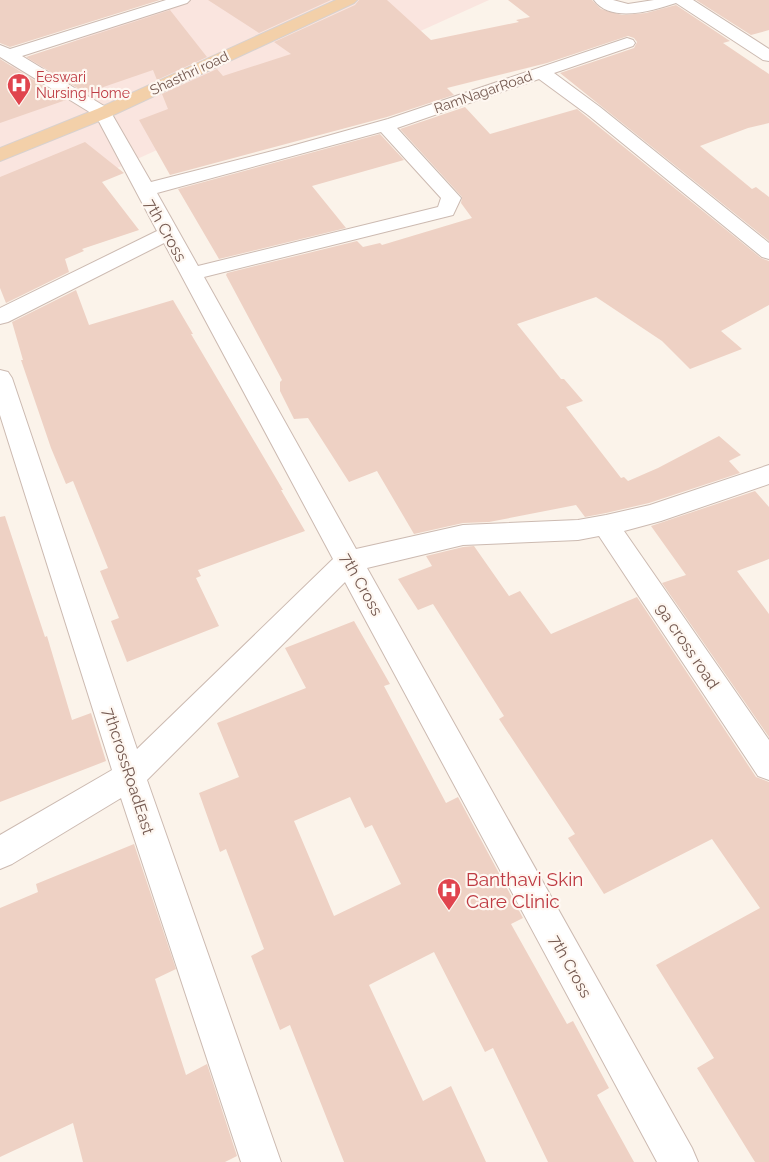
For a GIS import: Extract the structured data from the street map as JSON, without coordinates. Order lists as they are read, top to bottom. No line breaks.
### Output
{"streets":{"main road":["Shasthri road"],"street":["RamNagarRoad","7th Cross","9a cross road","7thcrossRoadEast"]},"crossings":[["Shasthri road","7th Cross"],["RamNagarRoad","7th Cross"]],"places":{"hospital":["Eeswari Nursing Home","Banthavi Skin Care Clinic"]}}
